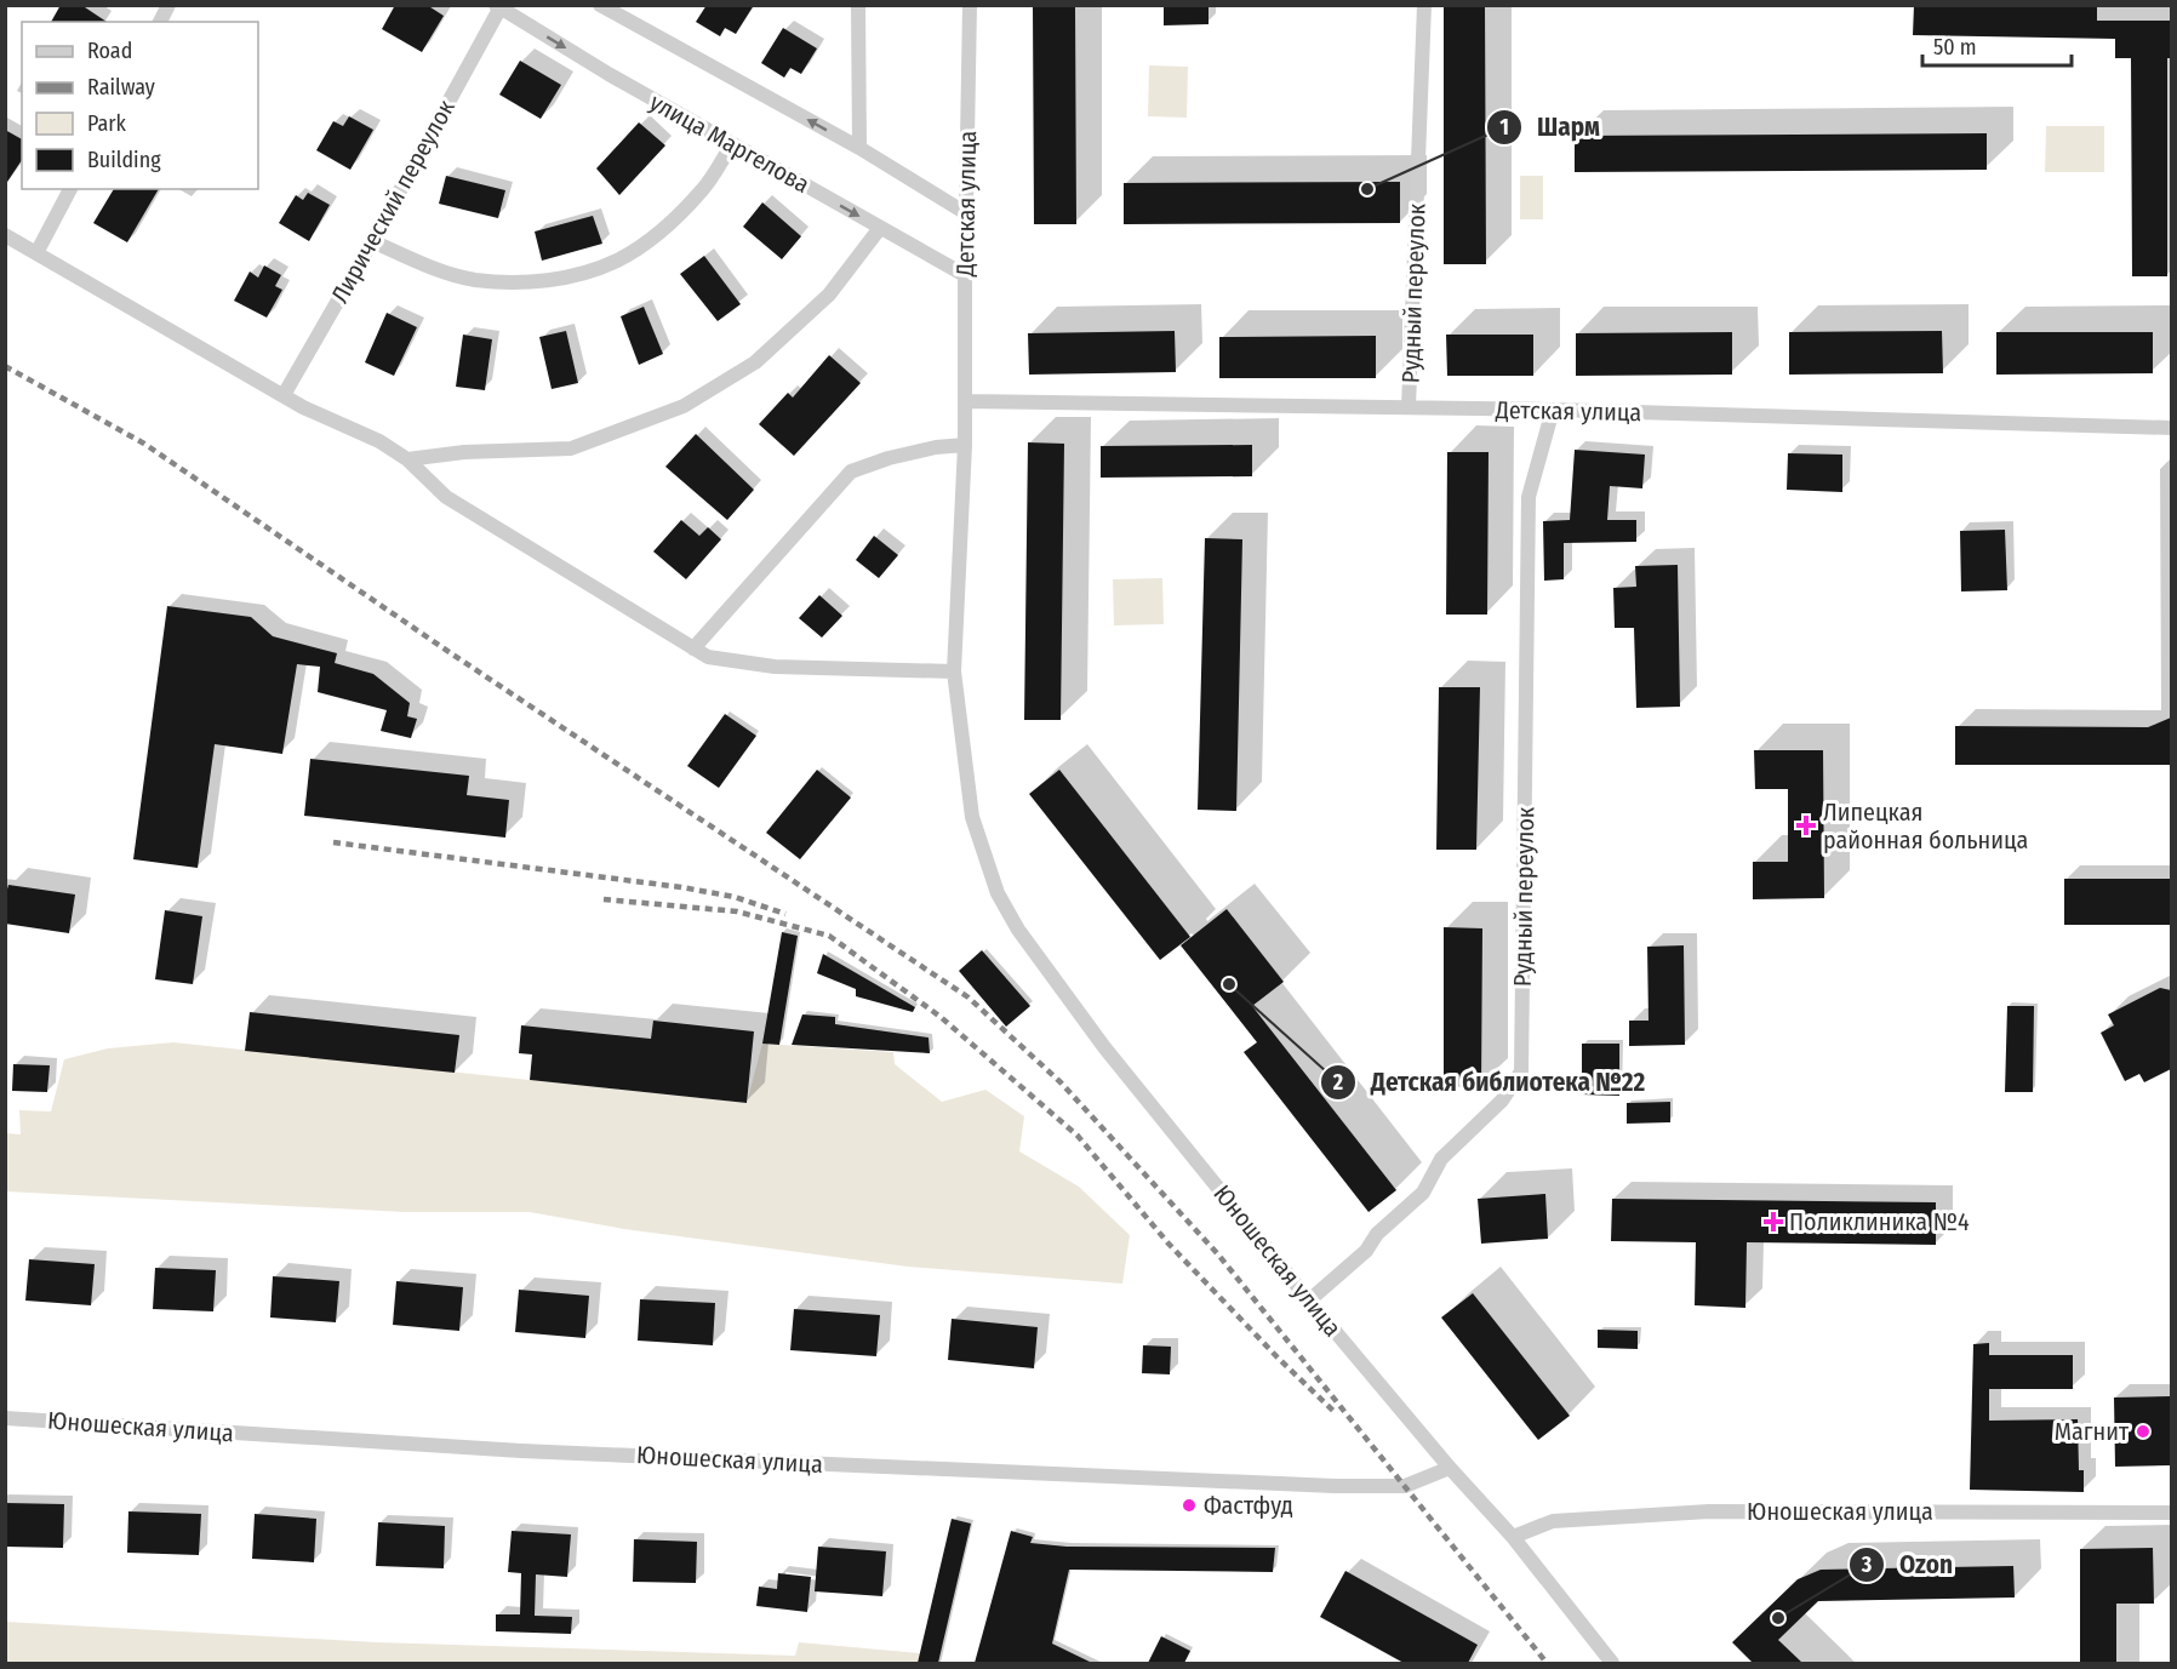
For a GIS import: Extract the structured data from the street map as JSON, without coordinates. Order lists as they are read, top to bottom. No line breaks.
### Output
{"streets":{"street":["улица Маргелова","Лирический переулок","Детская улица","Рудный переулок","Юношеская улица"]},"crossings":[["улица Маргелова","Лирический переулок"],["улица Маргелова","Детская улица"],["Детская улица","Рудный переулок"],["Детская улица","Юношеская улица"],["Рудный переулок","Юношеская улица"]],"places":{"other":["Шарм","Детская библиотека №22","Магнит","Фастфуд","Ozon"],"health":["Липецкая районная больница","Поликлиника №4"]},"legend":["Road","Railway","Park","Building"],"scale_bar":"50 m"}
